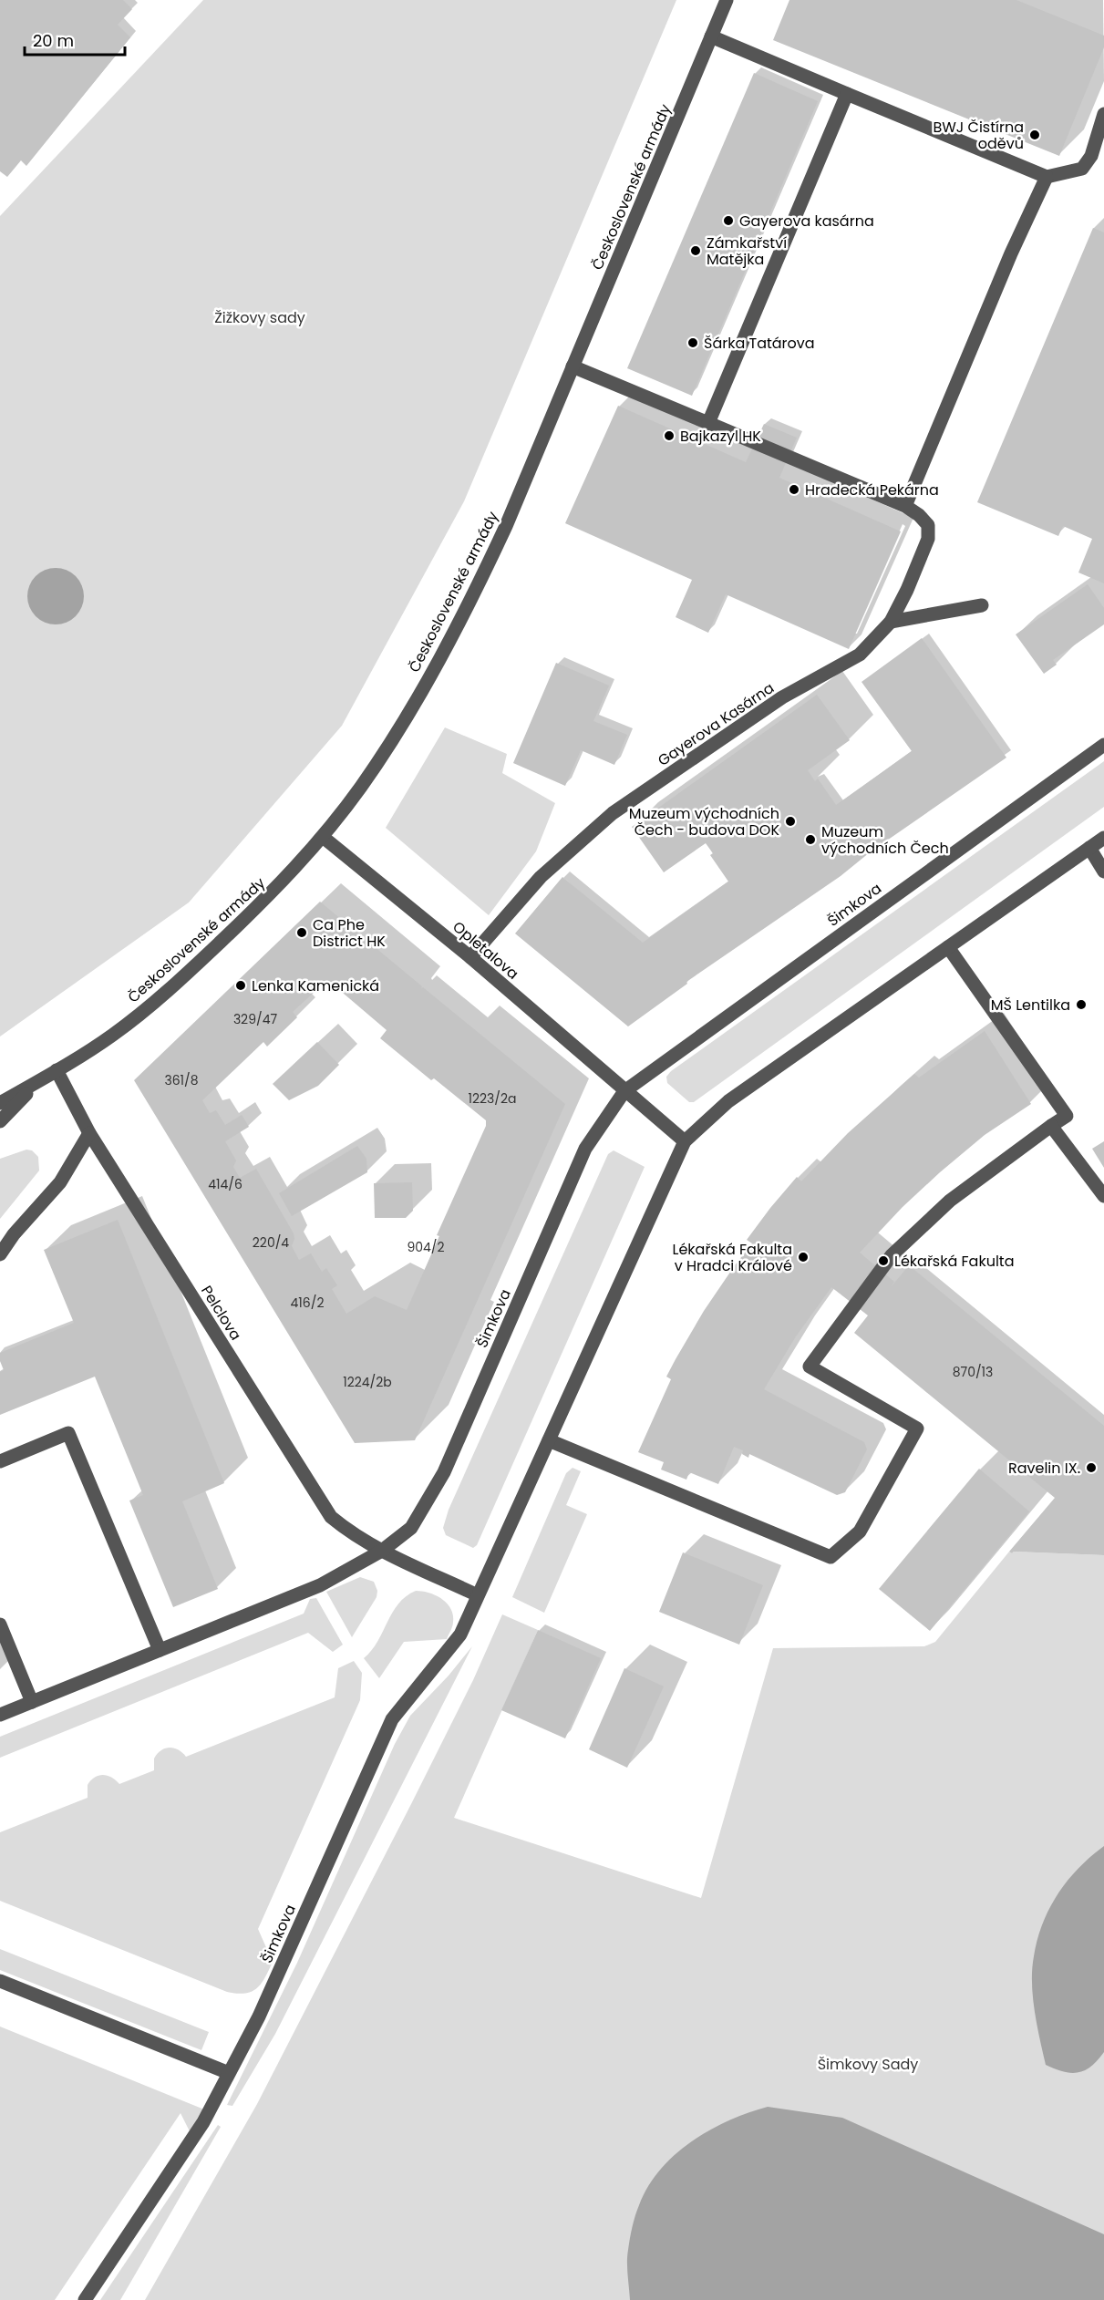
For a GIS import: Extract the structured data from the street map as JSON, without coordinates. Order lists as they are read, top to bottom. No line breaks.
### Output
{"streets":{"street":["Československé armády","Gayerova Kasárna","Šimkova","Opletalova","Pelclova"]},"crossings":[["Československé armády","Gayerova Kasárna"],["Československé armády","Opletalova"],["Československé armády","Pelclova"],["Gayerova Kasárna","Opletalova"],["Šimkova","Opletalova"],["Šimkova","Pelclova"]],"parks":["Žižkovy sady","Šimkovy Sady"],"places":["BWJ Čistírna oděvů","Gayerova kasárna","Zámkařství Matějka","Šárka Tatárova","Bajkazyl HK","Hradecká Pekárna","Muzeum východních Čech - budova DOK","Muzeum východních Čech","Ca Phe District HK","Lenka Kamenická","MŠ Lentilka","Lékařská Fakulta v Hradci Králové","Lékařská Fakulta","Ravelin IX."],"house_numbers":["329/47","361/8","1223/2a","414/6","220/4","904/2","416/2","870/13","1224/2b"],"scale_bar":"20 m"}
